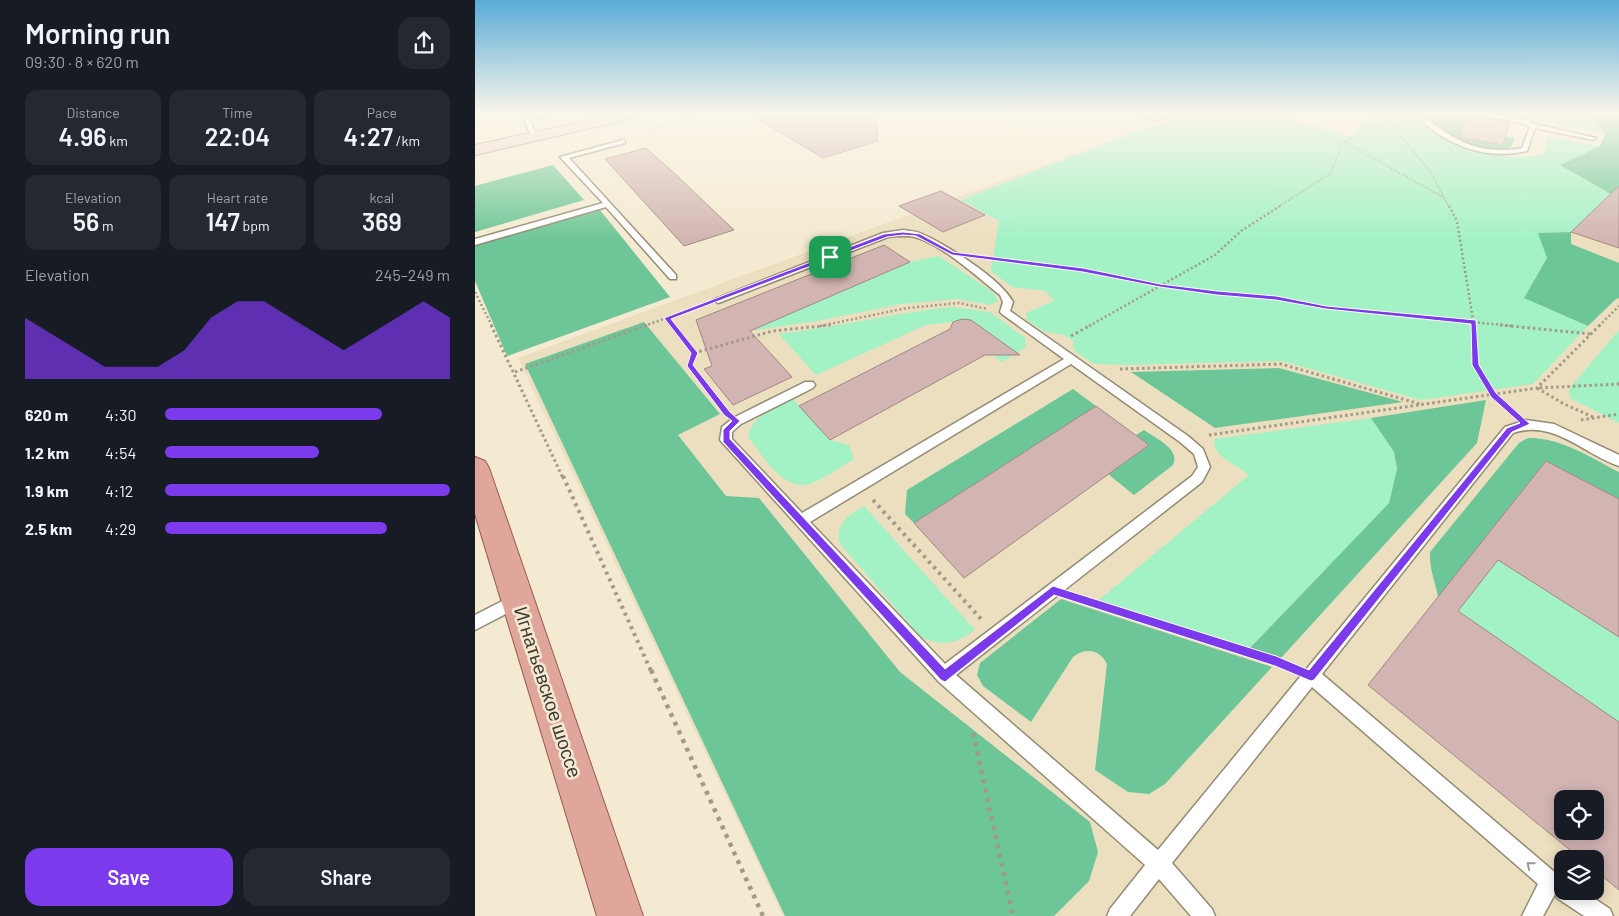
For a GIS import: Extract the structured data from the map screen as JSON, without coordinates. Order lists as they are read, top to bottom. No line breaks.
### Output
{"streets":{"main road":["Игнатьевское шоссе"]},"page":{"heading":["Morning run","09:30 · 8 × 620 m"],"stats":[["Distance","4.96 km"],["Time","22:04"],["Pace","4:27 /km"],["Elevation","56 m"],["Heart rate","147 bpm"],["kcal","369"]],"chart":["Elevation","245–249 m"],"list":[{"name":"620 m","note":"4:30"},{"name":"1.2 km","note":"4:54"},{"name":"1.9 km","note":"4:12"},{"name":"2.5 km","note":"4:29"}],"buttons":["Save","Share"]}}
